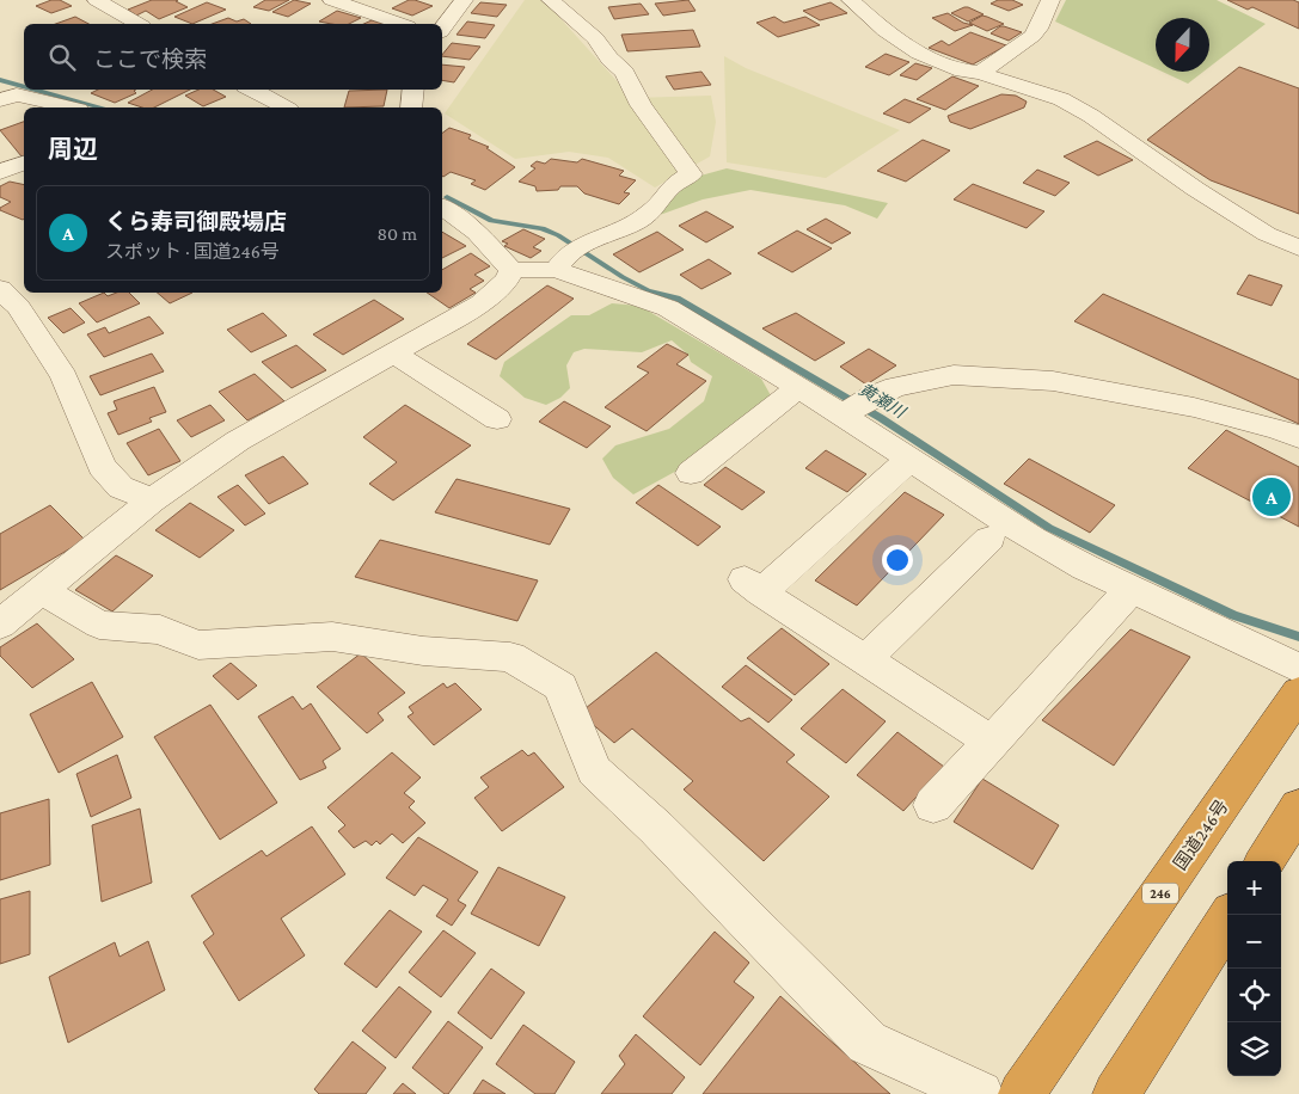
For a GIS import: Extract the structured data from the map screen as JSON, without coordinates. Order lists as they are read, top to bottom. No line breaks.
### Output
{"streets":{"highway":["国道246号","246"]},"water":["黄瀬川"],"north":"bottom","page":{"search":"ここで検索","heading":"周辺","list":[{"mark":"A","name":"くら寿司御殿場店","note":"スポット · 国道246号","value":"80 m"}],"pins":"A","map_buttons":["+","−"]}}
